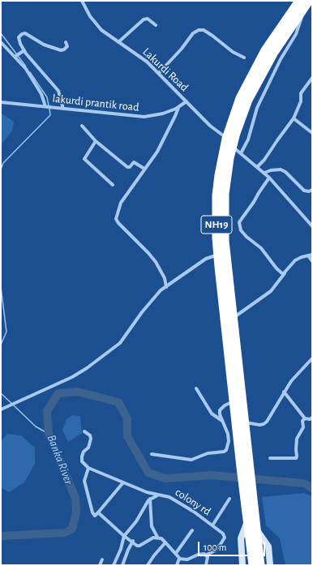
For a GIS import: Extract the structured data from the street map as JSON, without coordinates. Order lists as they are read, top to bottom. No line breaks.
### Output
{"streets":{"highway":["NH19"],"street":["Lakurdi Road","lakurdi prantik road","colony rd"]},"crossings":[["Lakurdi Road","lakurdi prantik road"],["Lakurdi Road","NH19"]],"water":["Banka River"],"scale_bar":"100 m"}
